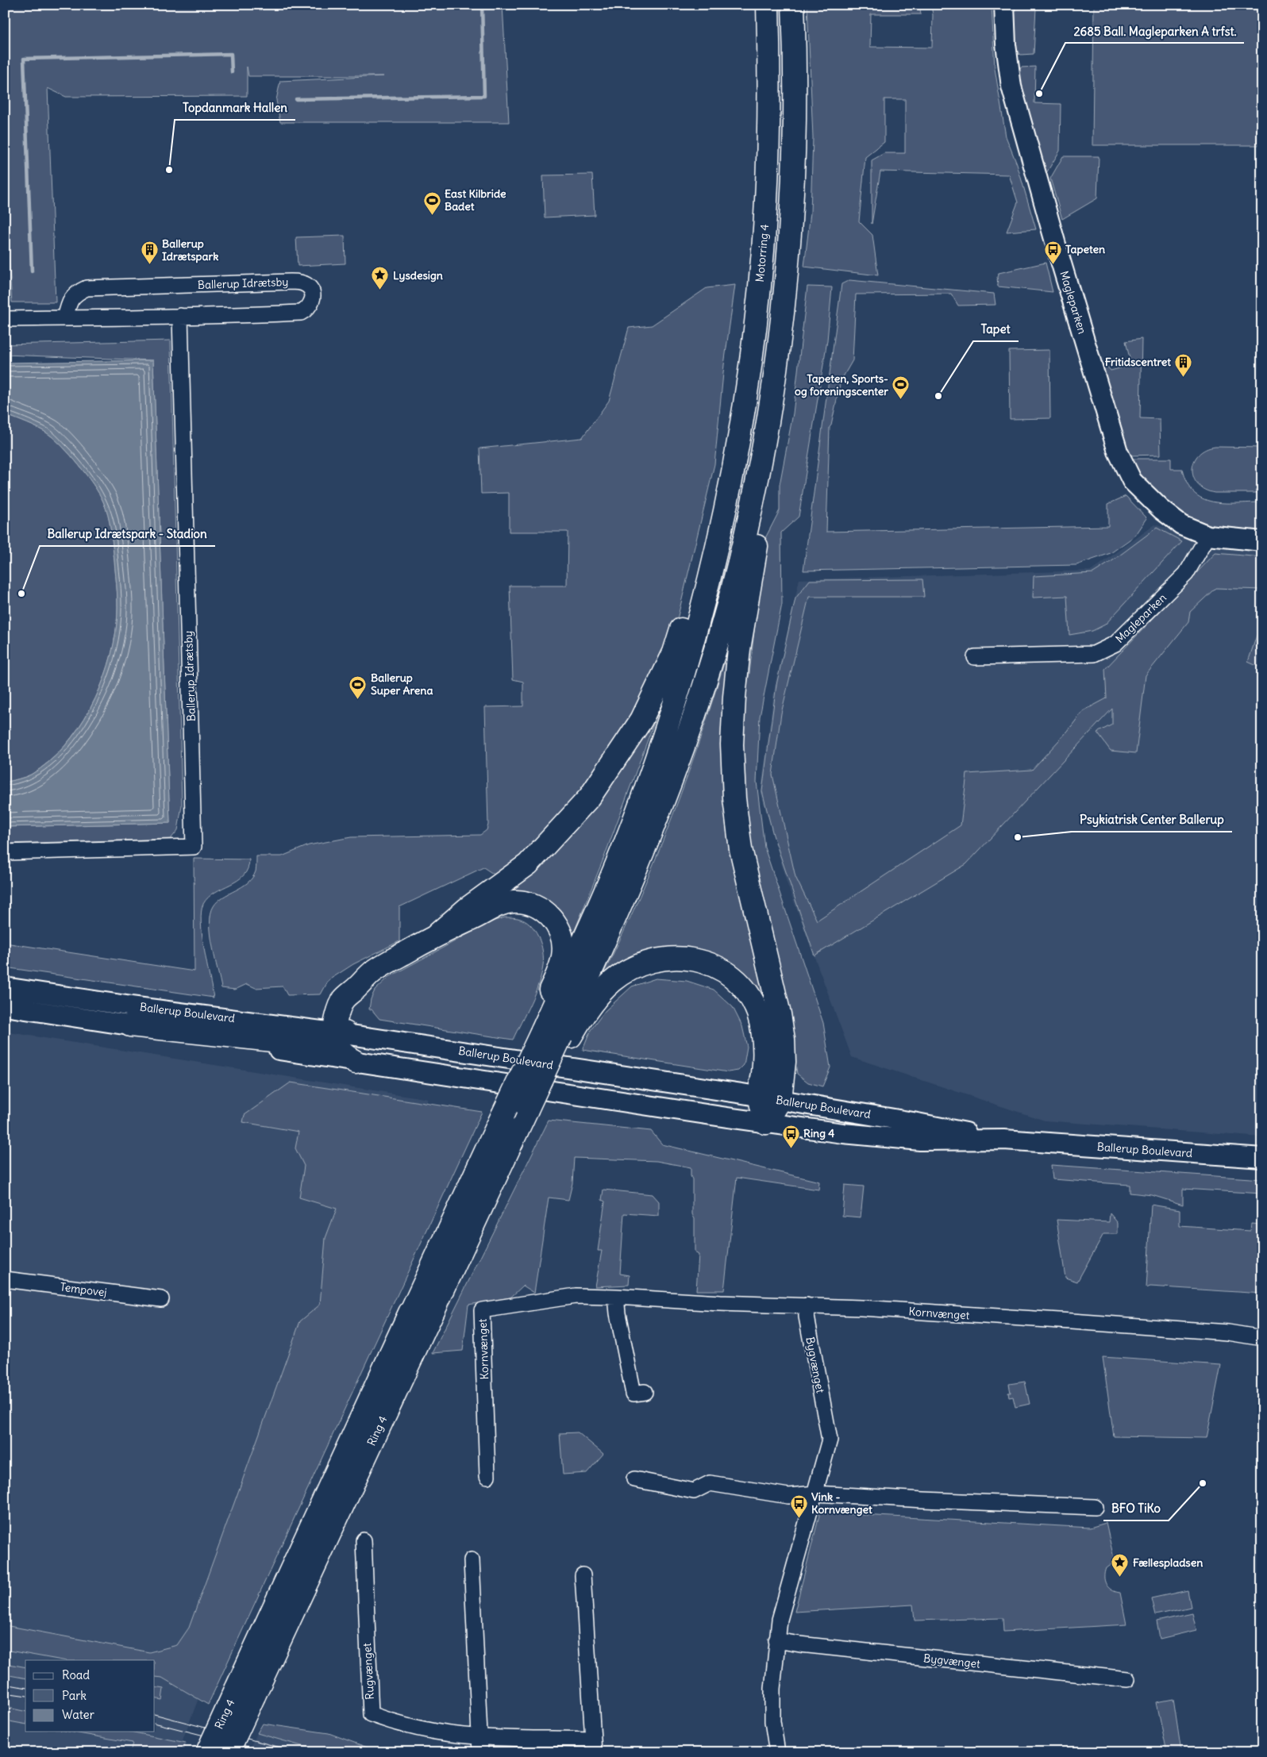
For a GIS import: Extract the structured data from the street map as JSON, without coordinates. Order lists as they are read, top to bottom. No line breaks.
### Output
{"streets":{"main road":["Motorring 4","Ring 4"],"street":["Ballerup Idrætsby","Magleparken","Ballerup Boulevard","Tempovej","Kornvænget","Bygvænget","Rugvænget"]},"crossings":[["Kornvænget","Bygvænget"]],"places":{"other":["2685 Ball. Magleparken A trfst.","Topdanmark Hallen","Tapet","Ballerup Idrætspark - Stadion","Psykiatrisk Center Ballerup","BFO TiKo"],"sports":["East Kilbride Badet","Tapeten, Sports- og foreningscenter","Ballerup Super Arena"],"bus stop":["Tapeten","Ring 4","Vink - Kornvænget"],"building":["Ballerup Idrætspark","Fritidscentret"],"place":["Lysdesign","Fællespladsen"]},"legend":["Road","Park","Water"]}
